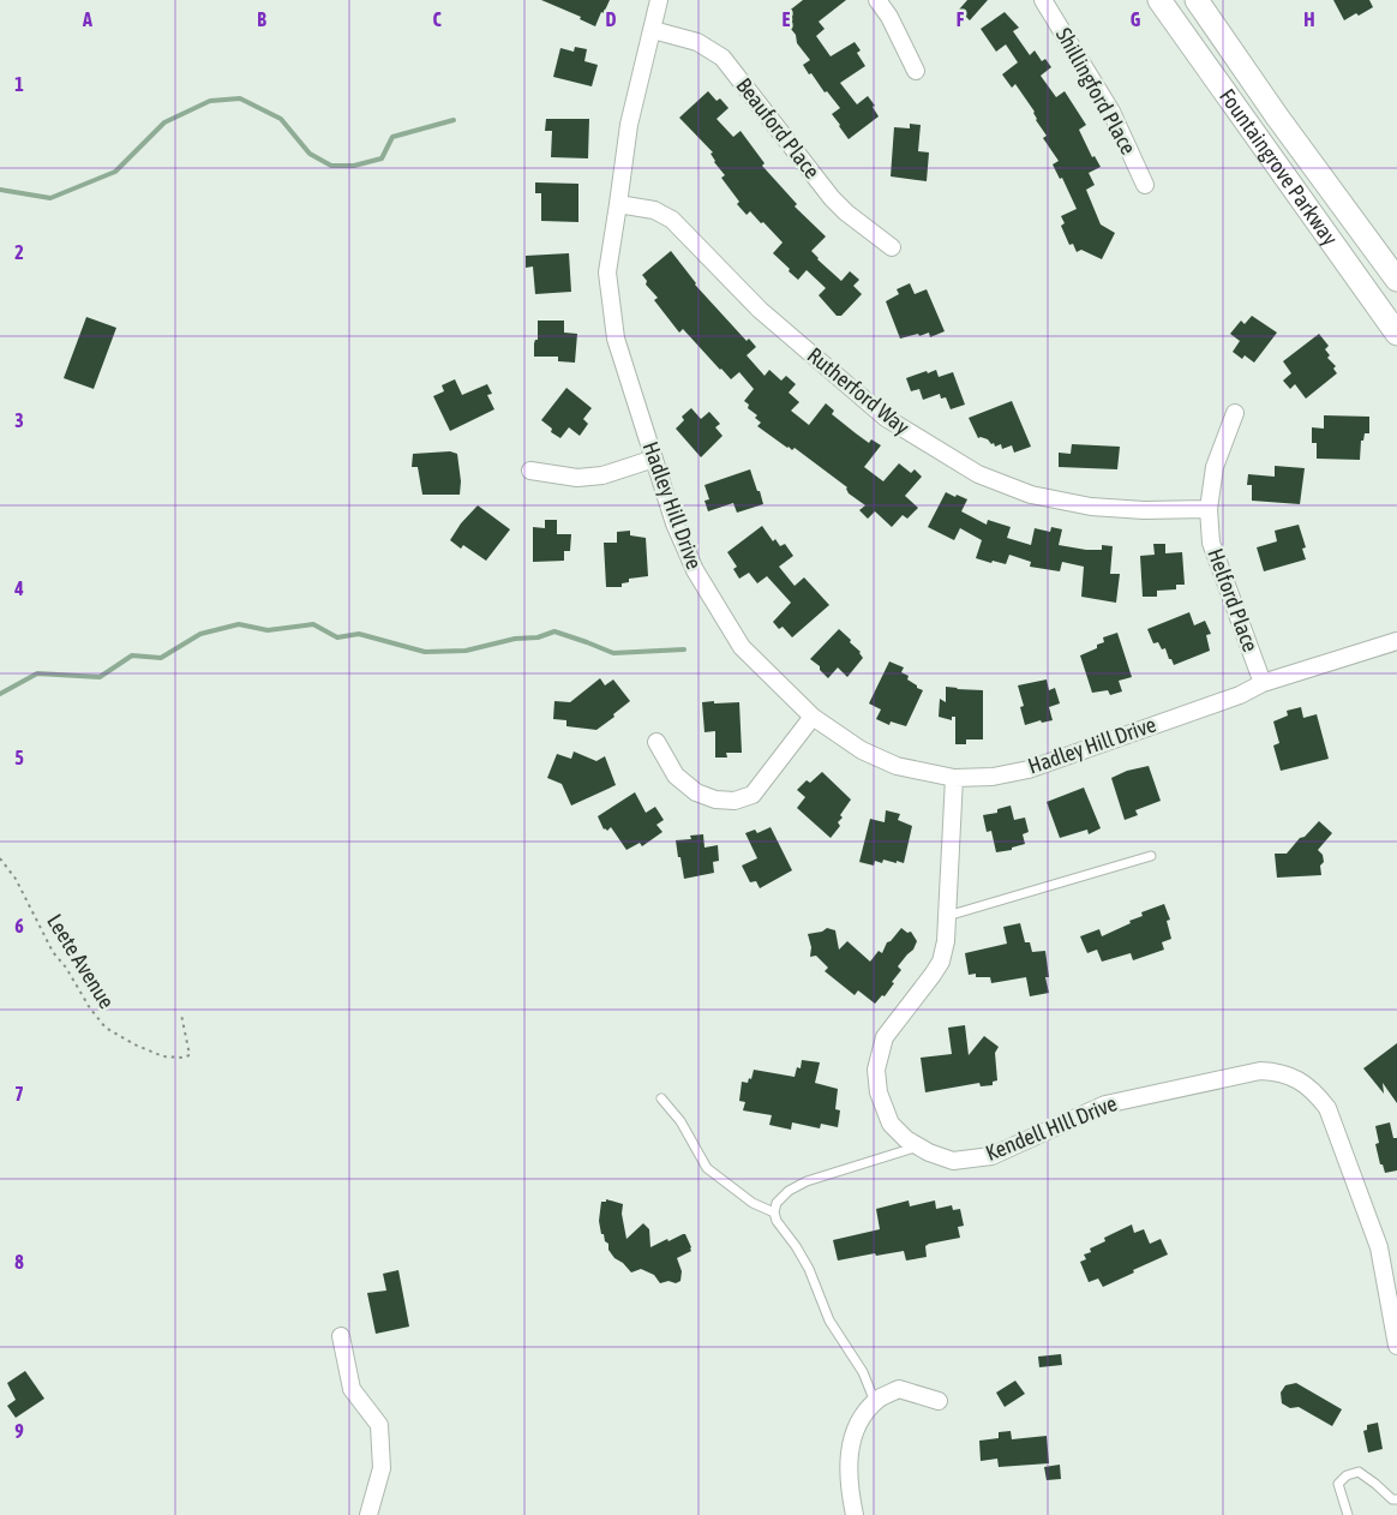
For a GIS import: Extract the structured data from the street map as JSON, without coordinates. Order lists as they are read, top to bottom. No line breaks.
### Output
{"streets":{"main road":["Fountaingrove Parkway"],"street":["Shillingford Place","Beauford Place","Rutherford Way","Hadley Hill Drive","Helford Place","Kendell HIll Drive"],"path":["Leete Avenue"]},"crossings":[["Beauford Place","Hadley Hill Drive"],["Rutherford Way","Hadley Hill Drive"],["Rutherford Way","Helford Place"],["Hadley Hill Drive","Helford Place"],["Hadley Hill Drive","Kendell HIll Drive"]],"grid":{"columns":["A","B","C","D","E","F","G","H"],"rows":["1","2","3","4","5","6","7","8","9"]}}
